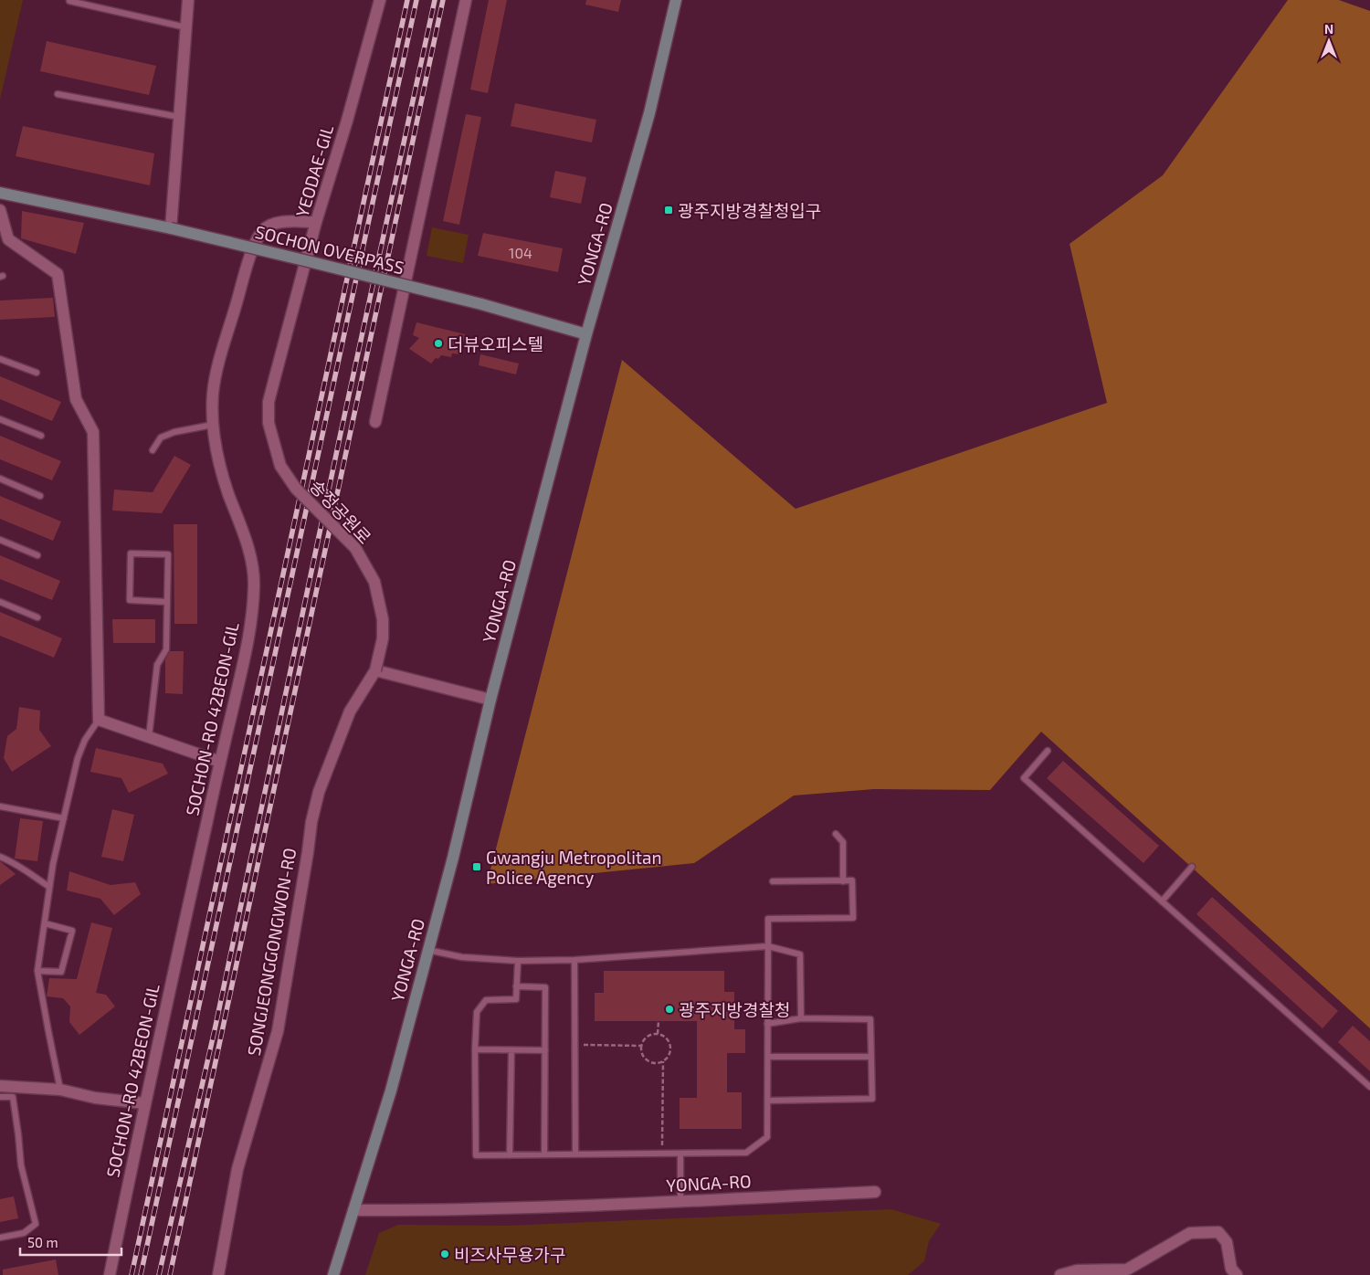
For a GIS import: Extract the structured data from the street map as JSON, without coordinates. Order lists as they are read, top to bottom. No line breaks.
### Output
{"streets":{"street":["YEODAE-GIL","YONGA-RO","SOCHON OVERPASS","송정공원로","SOCHON-RO 42BEON-GIL","SONGJEONGGONGWON-RO"]},"crossings":[["YEODAE-GIL","송정공원로"],["YEODAE-GIL","SOCHON-RO 42BEON-GIL"],["YONGA-RO","SOCHON OVERPASS"],["송정공원로","SONGJEONGGONGWON-RO"]],"places":{"transit":["광주지방경찰청입구","Gwangju Metropolitan Police Agency"],"other":["더뷰오피스텔","광주지방경찰청","비즈사무용가구"]},"house_numbers":["104"],"scale_bar":"50 m","north":"top"}
